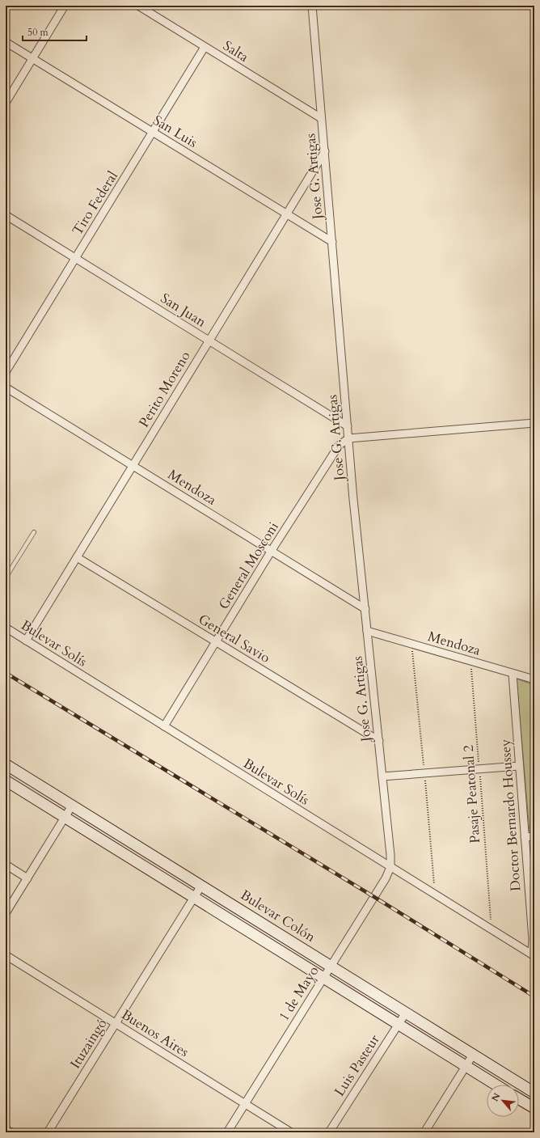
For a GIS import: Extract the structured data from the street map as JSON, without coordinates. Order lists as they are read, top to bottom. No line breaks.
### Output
{"streets":{"main road":["Bulevar Colón"],"street":["Salta","San Luis","Jose G. Artigas","Tiro Federal","San Juan","Perito Moreno","Mendoza","General Mosconi","General Savio","Bulevar Solís","Doctor Bernardo Houssey","1 de Mayo","Buenos Aires","Ituzaingó","Luis Pasteur"],"path":["Pasaje Peatonal 2"]},"crossings":[["Salta","Jose G. Artigas"],["Salta","Tiro Federal"],["San Luis","Jose G. Artigas"],["San Luis","Tiro Federal"],["San Luis","Perito Moreno"],["Jose G. Artigas","San Juan"],["Jose G. Artigas","Perito Moreno"],["Jose G. Artigas","Mendoza"],["Jose G. Artigas","General Mosconi"],["Jose G. Artigas","General Savio"],["Jose G. Artigas","Bulevar Solís"],["Jose G. Artigas","1 de Mayo"],["Tiro Federal","San Juan"],["San Juan","Perito Moreno"],["Perito Moreno","Mendoza"],["Perito Moreno","General Savio"],["Perito Moreno","Bulevar Solís"],["Mendoza","General Mosconi"],["Mendoza","Doctor Bernardo Houssey"],["General Mosconi","General Savio"],["General Mosconi","Bulevar Solís"],["Bulevar Solís","Doctor Bernardo Houssey"],["Bulevar Solís","1 de Mayo"],["Bulevar Colón","1 de Mayo"],["Bulevar Colón","Ituzaingó"],["Bulevar Colón","Luis Pasteur"],["1 de Mayo","Buenos Aires"],["Buenos Aires","Ituzaingó"]],"scale_bar":"50 m","north":"top left"}
